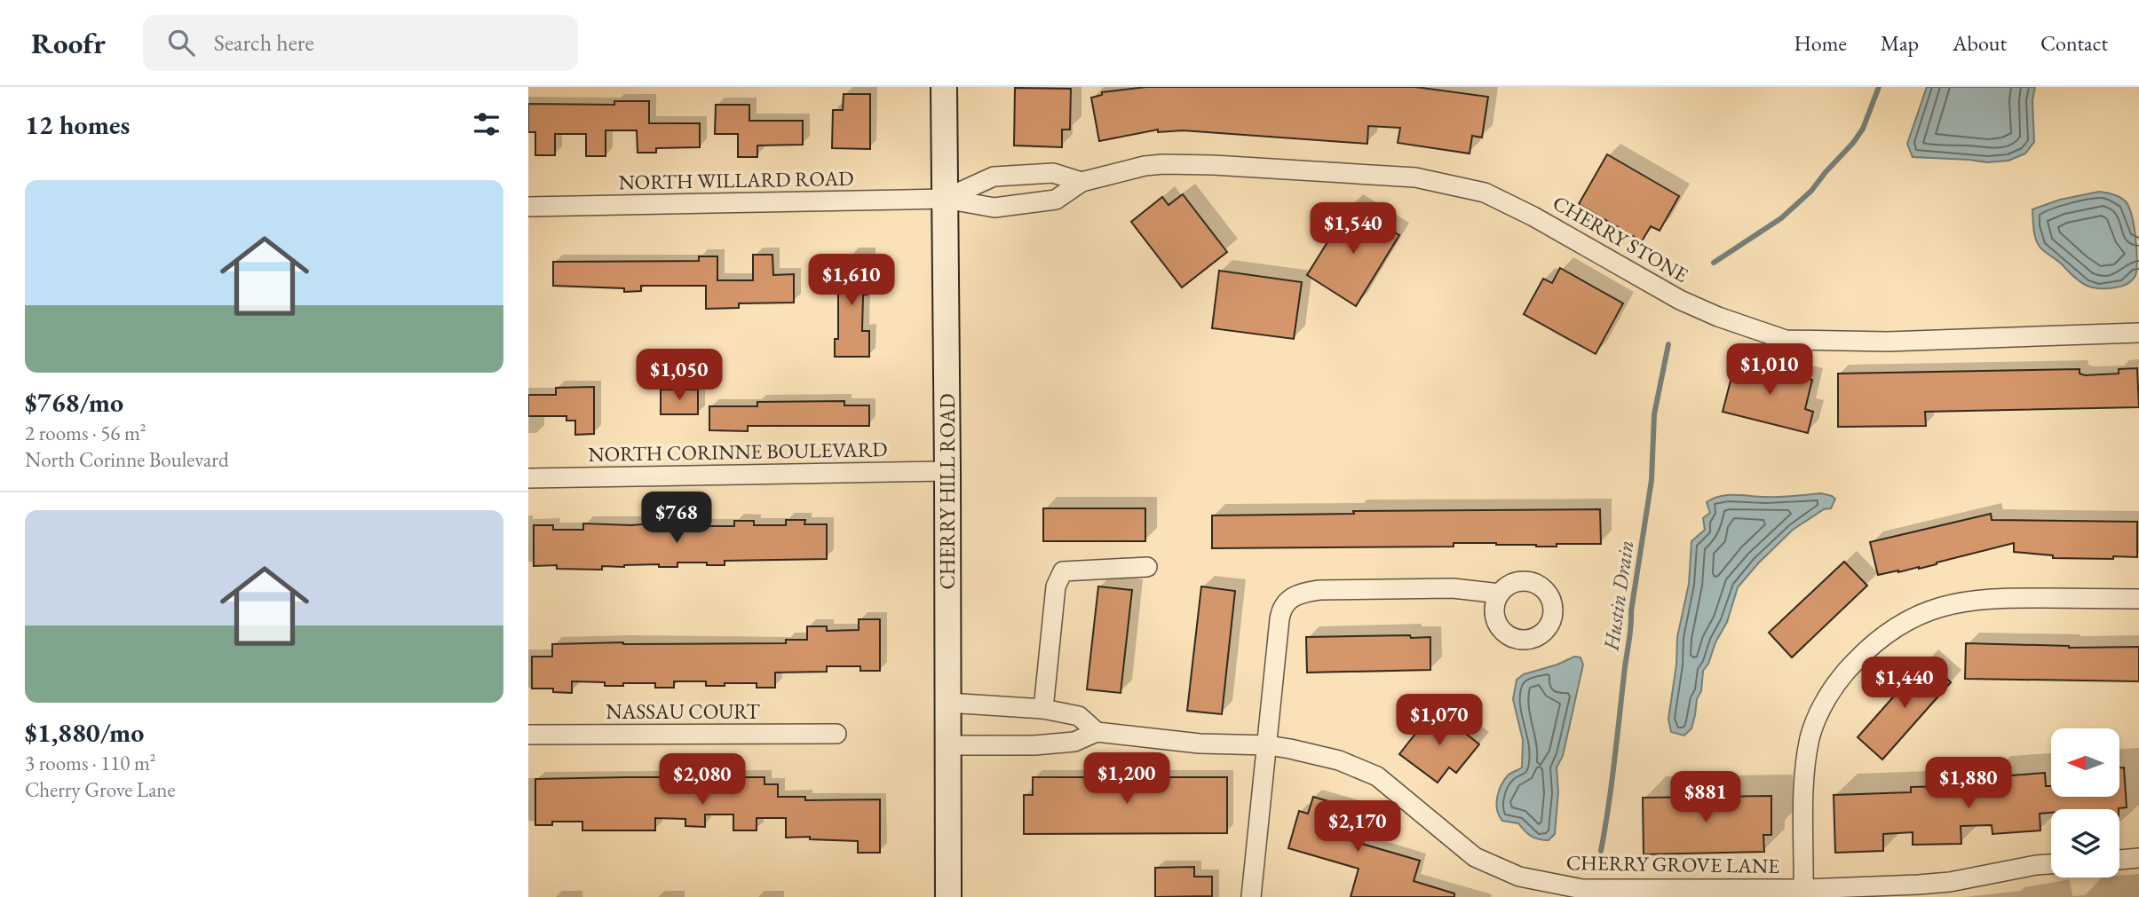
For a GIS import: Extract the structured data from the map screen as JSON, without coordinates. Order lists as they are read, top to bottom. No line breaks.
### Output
{"streets":{"main road":["CHERRY HILL ROAD"],"street":["NORTH WILLARD ROAD","CHERRY STONE","NORTH CORINNE BOULEVARD","NASSAU COURT","CHERRY GROVE LANE"]},"crossings":[["NORTH WILLARD ROAD","CHERRY STONE"],["NORTH WILLARD ROAD","CHERRY HILL ROAD"],["CHERRY STONE","CHERRY HILL ROAD"],["NORTH CORINNE BOULEVARD","CHERRY HILL ROAD"],["CHERRY HILL ROAD","CHERRY GROVE LANE"]],"water":["Hustin Drain"],"north":"left","page":{"header":"Roofr","search":"Search here","nav":["Home","Map","About","Contact"],"heading":"12 homes","list":[{"name":"$768/mo","note":"2 rooms · 56 m² · North Corinne Boulevard"},{"name":"$1,880/mo","note":"3 rooms · 110 m² · Cherry Grove Lane"}],"price":["$1,540","$1,610","$1,010","$1,050","$768","$1,440","$1,070","$1,200","$2,080","$1,880","$881","$2,170"]}}
